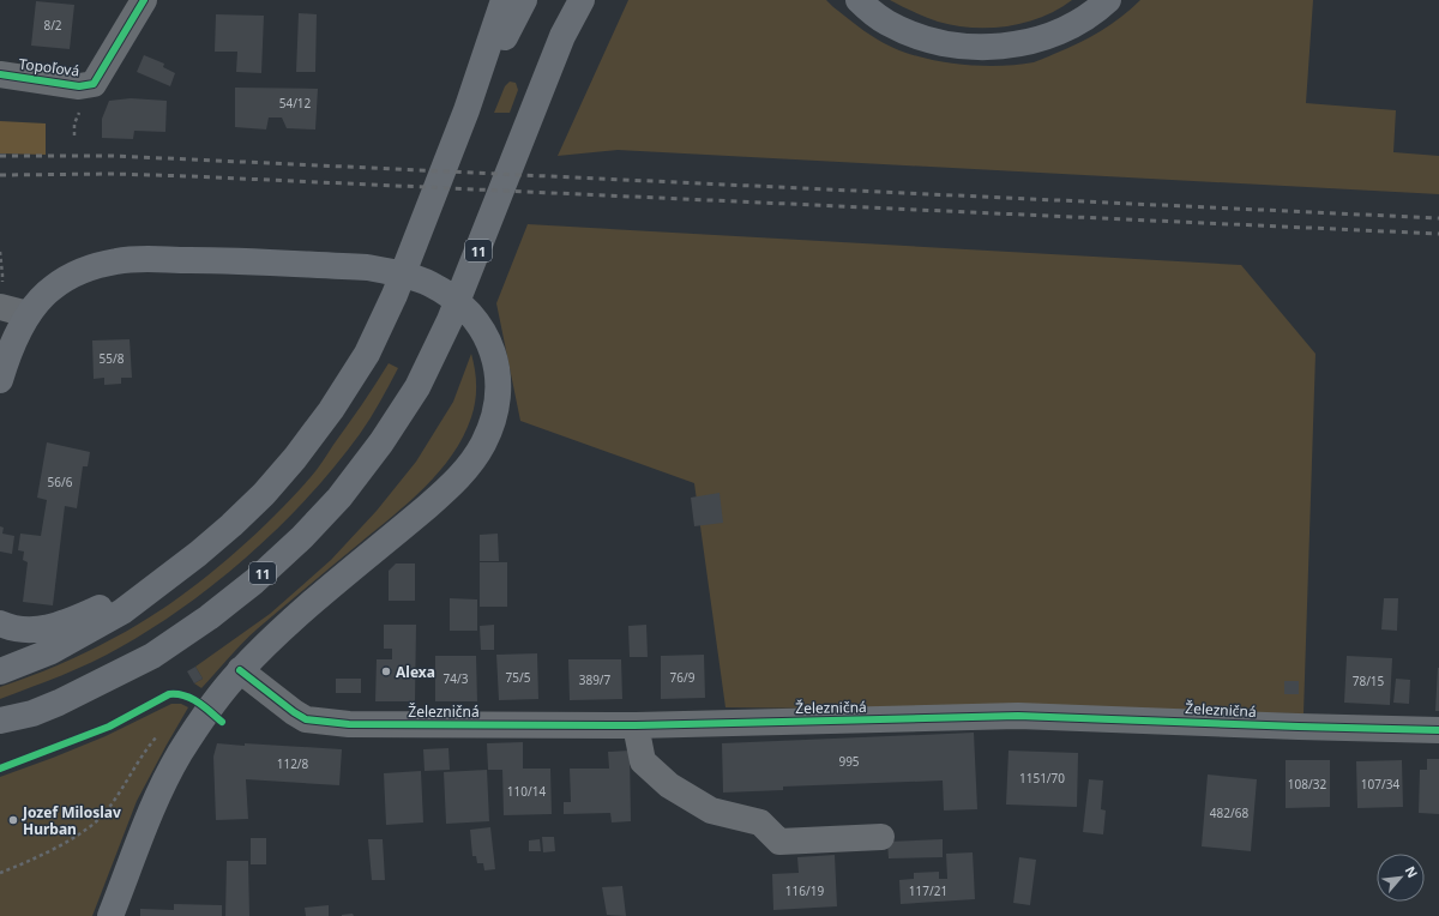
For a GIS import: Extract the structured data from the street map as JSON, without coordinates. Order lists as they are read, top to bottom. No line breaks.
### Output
{"streets":{"main road":["11"],"street":["Topoľová","Železničná"]},"places":["Alexa","Jozef Miloslav Hurban"],"house_numbers":["8/2","54/12","55/8","56/6","75/5","76/9","74/3","389/7","78/15","995","112/8","1151/70","108/32","107/34","110/14","482/68","116/19","117/21"],"north":"top right"}
